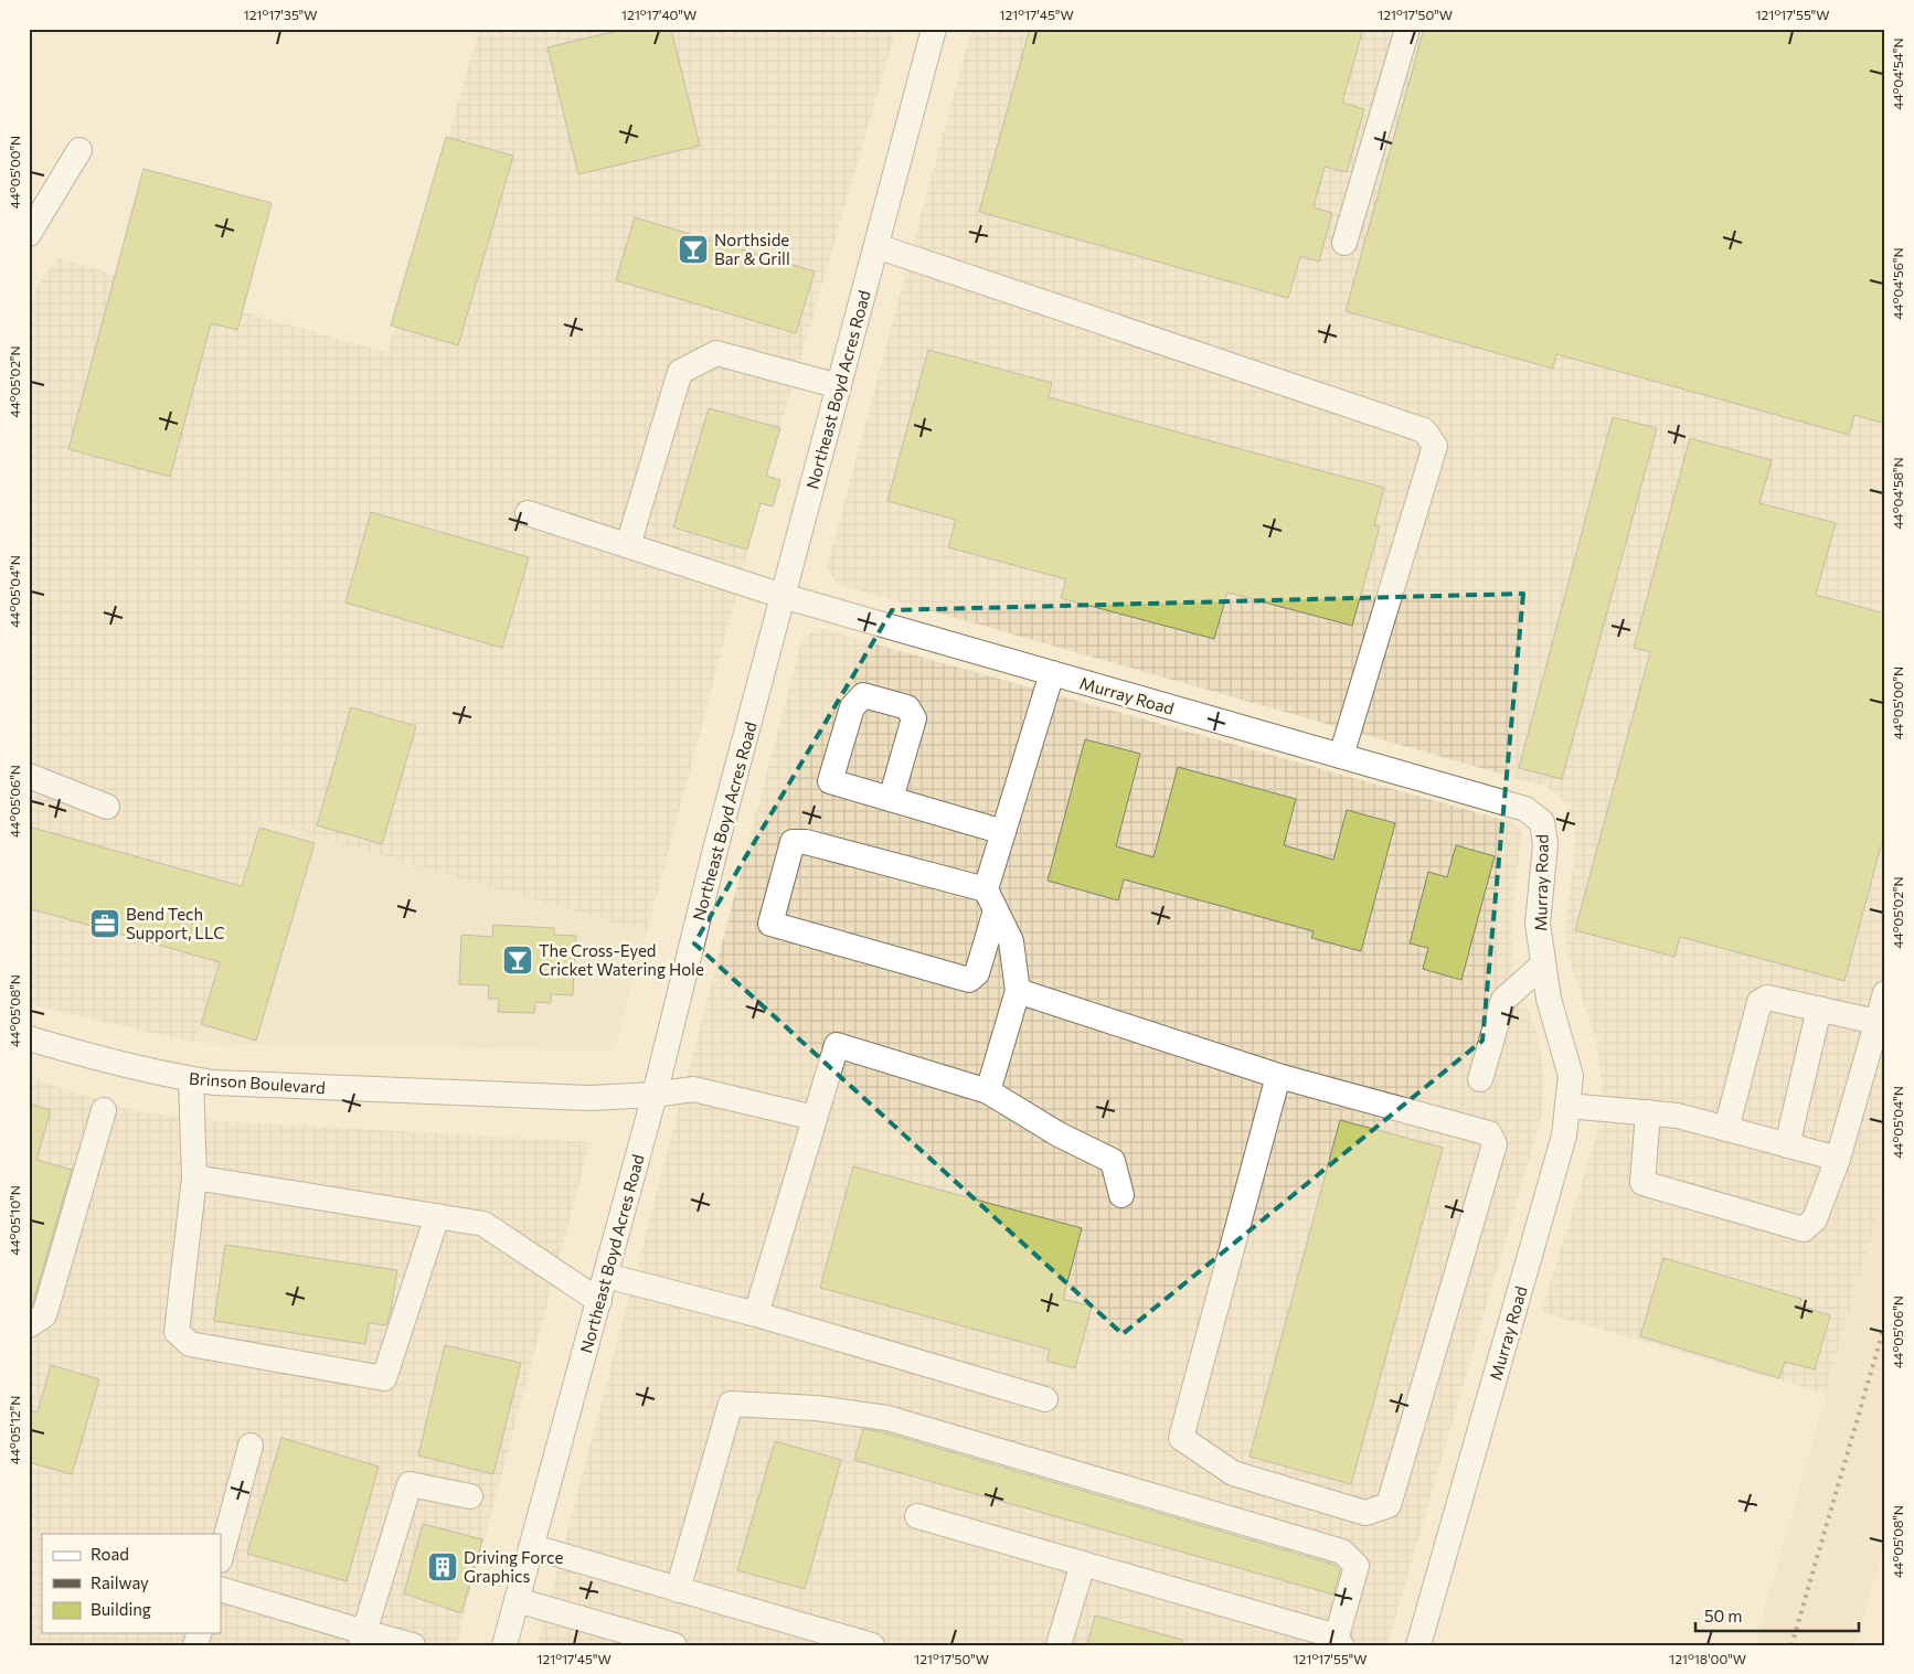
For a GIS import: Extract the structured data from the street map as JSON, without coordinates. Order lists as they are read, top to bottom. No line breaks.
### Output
{"streets":{"street":["Northeast Boyd Acres Road","Murray Road","Brinson Boulevard"]},"crossings":[["Northeast Boyd Acres Road","Murray Road"],["Northeast Boyd Acres Road","Brinson Boulevard"]],"places":{"bar":["Northside Bar & Grill","The Cross-Eyed Cricket Watering Hole"],"office":["Bend Tech Support, LLC"],"building":["Driving Force Graphics"]},"legend":["Road","Railway","Building"],"scale_bar":"50 m","coordinates":["121°17'35\"W","121°17'40\"W","121°17'45\"W","121°17'50\"W","121°17'55\"W","44°04'54\"N","44°05'00\"N","44°04'56\"N","44°05'02\"N","44°04'58\"N","44°05'04\"N","44°05'06\"N","44°05'08\"N","44°05'10\"N","44°05'12\"N","121°18'00\"W"]}
